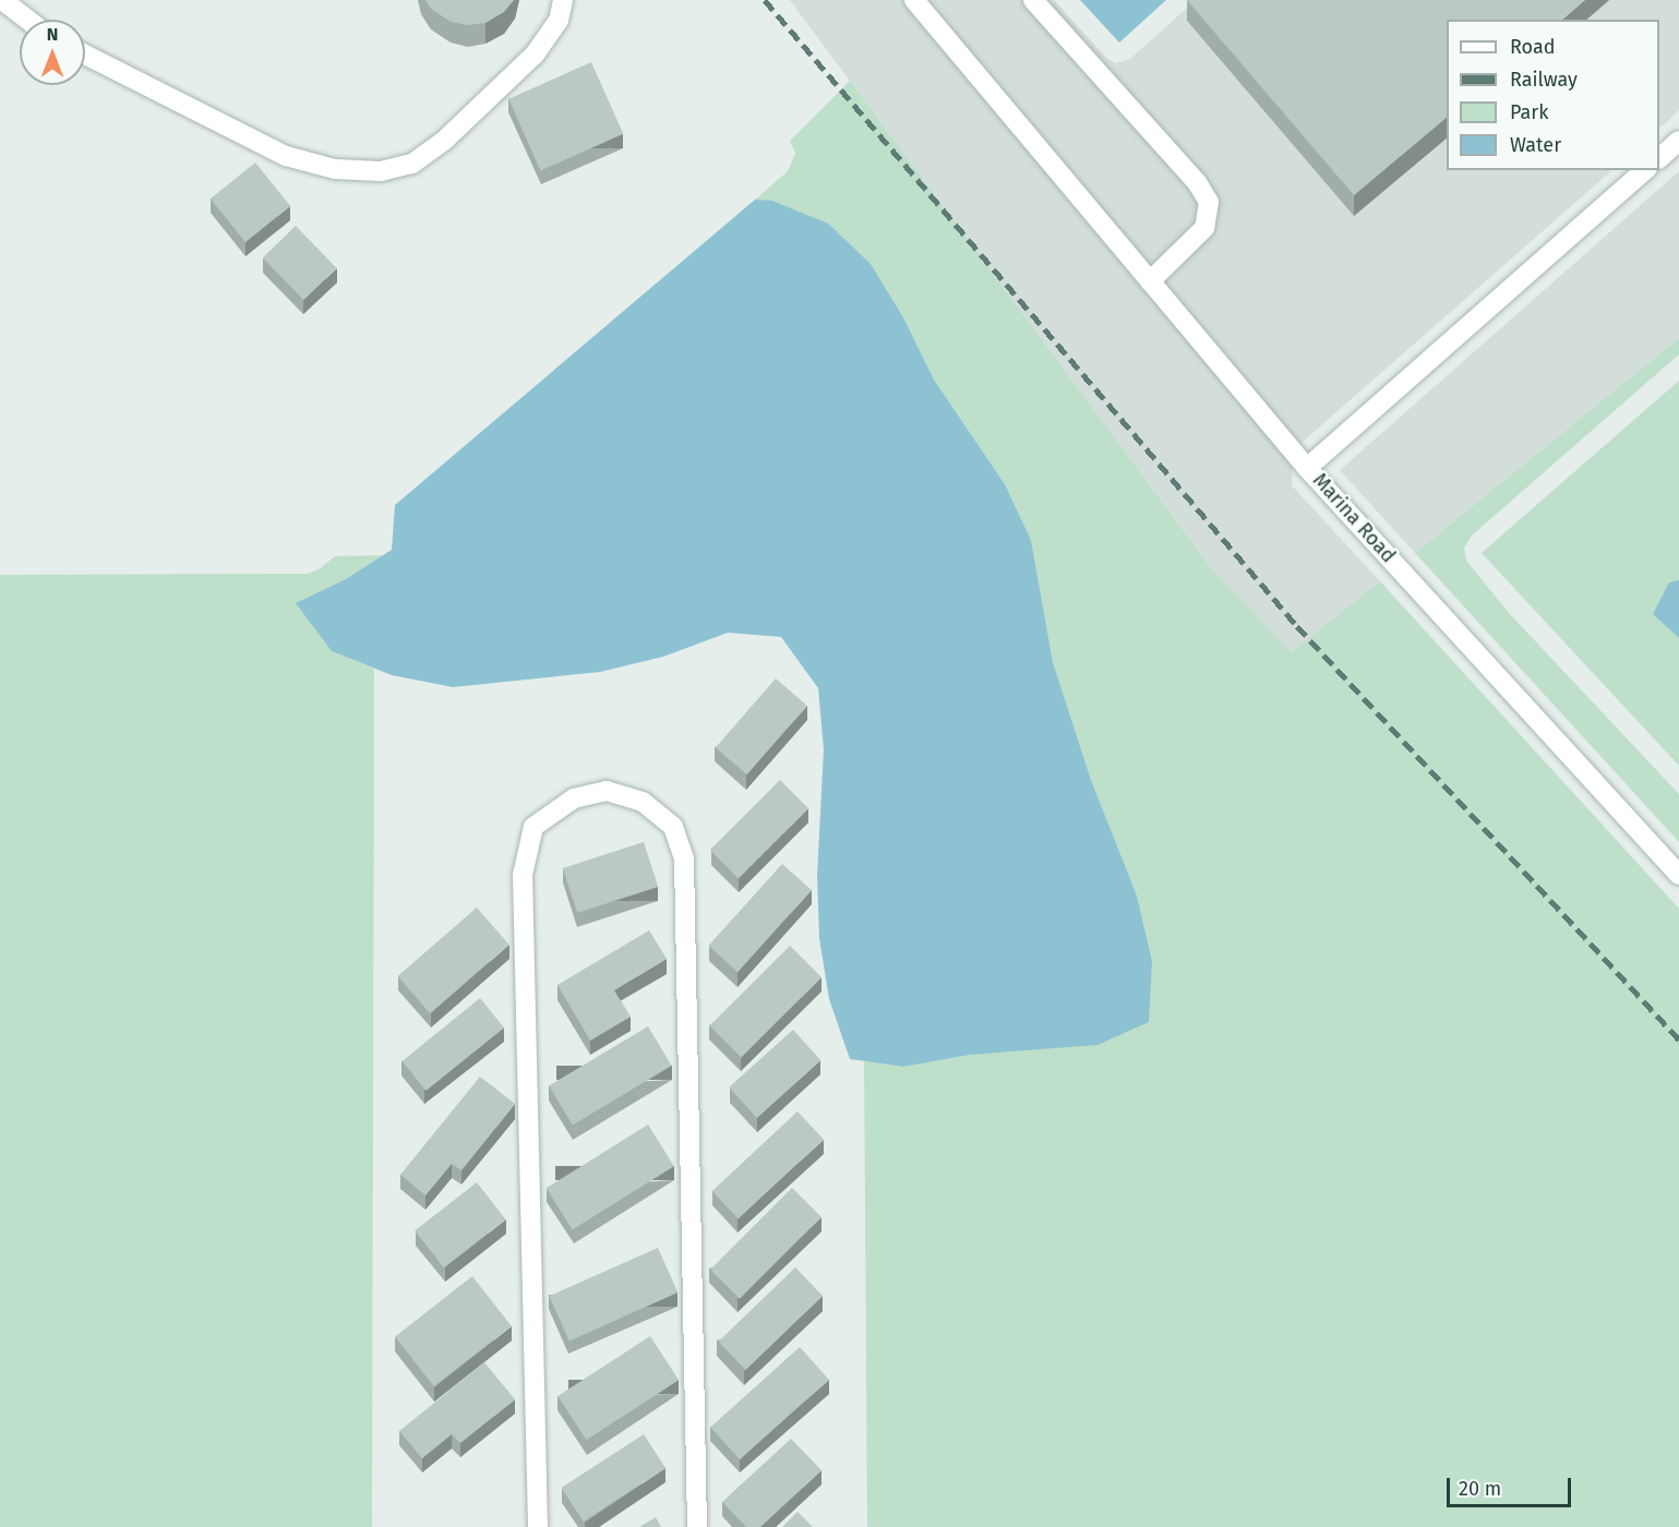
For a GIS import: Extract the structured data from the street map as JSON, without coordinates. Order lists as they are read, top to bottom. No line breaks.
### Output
{"streets":{"street":["Marina Road"]},"legend":["Road","Railway","Park","Water"],"scale_bar":"20 m","north":"top"}
